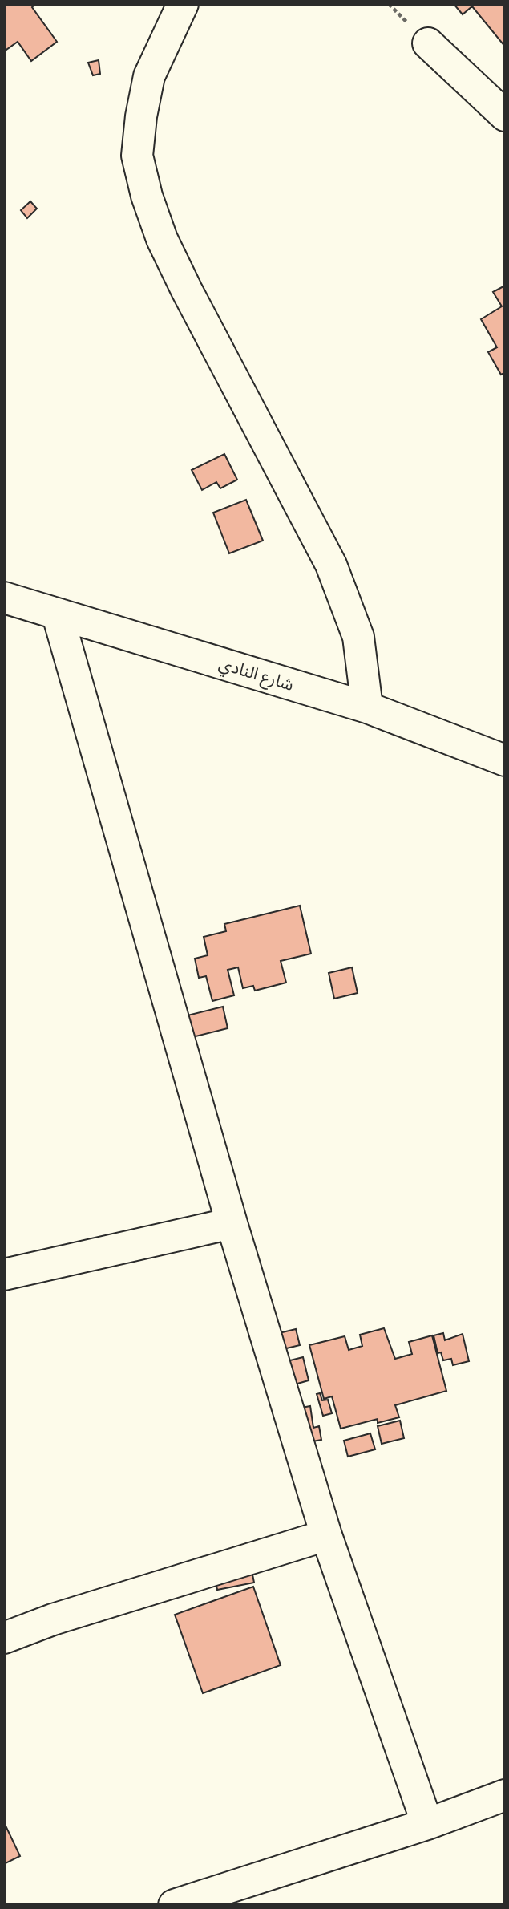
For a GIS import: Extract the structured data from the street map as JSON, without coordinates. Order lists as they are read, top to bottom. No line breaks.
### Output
{"streets":{"street":["شارع النادي"]}}
